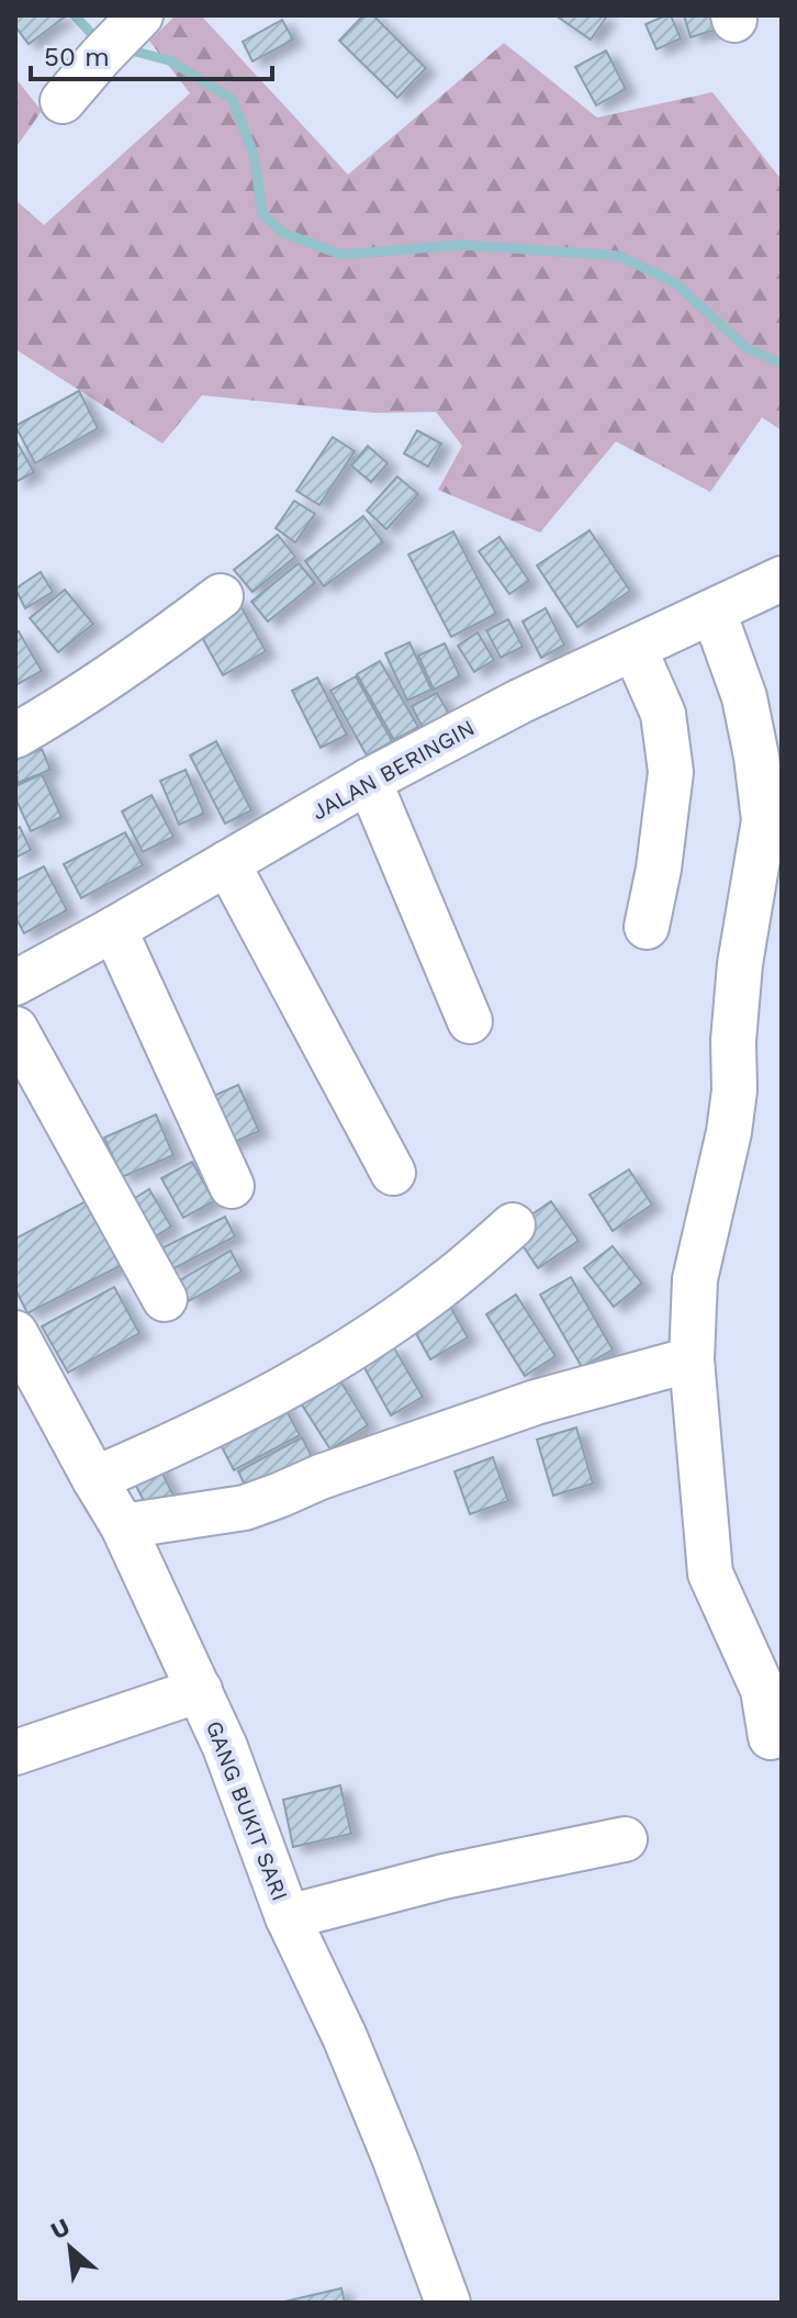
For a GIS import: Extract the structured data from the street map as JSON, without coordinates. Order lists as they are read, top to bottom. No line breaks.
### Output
{"streets":{"street":["JALAN BERINGIN","GANG BUKIT SARI"]},"scale_bar":"50 m","north":"top left"}
